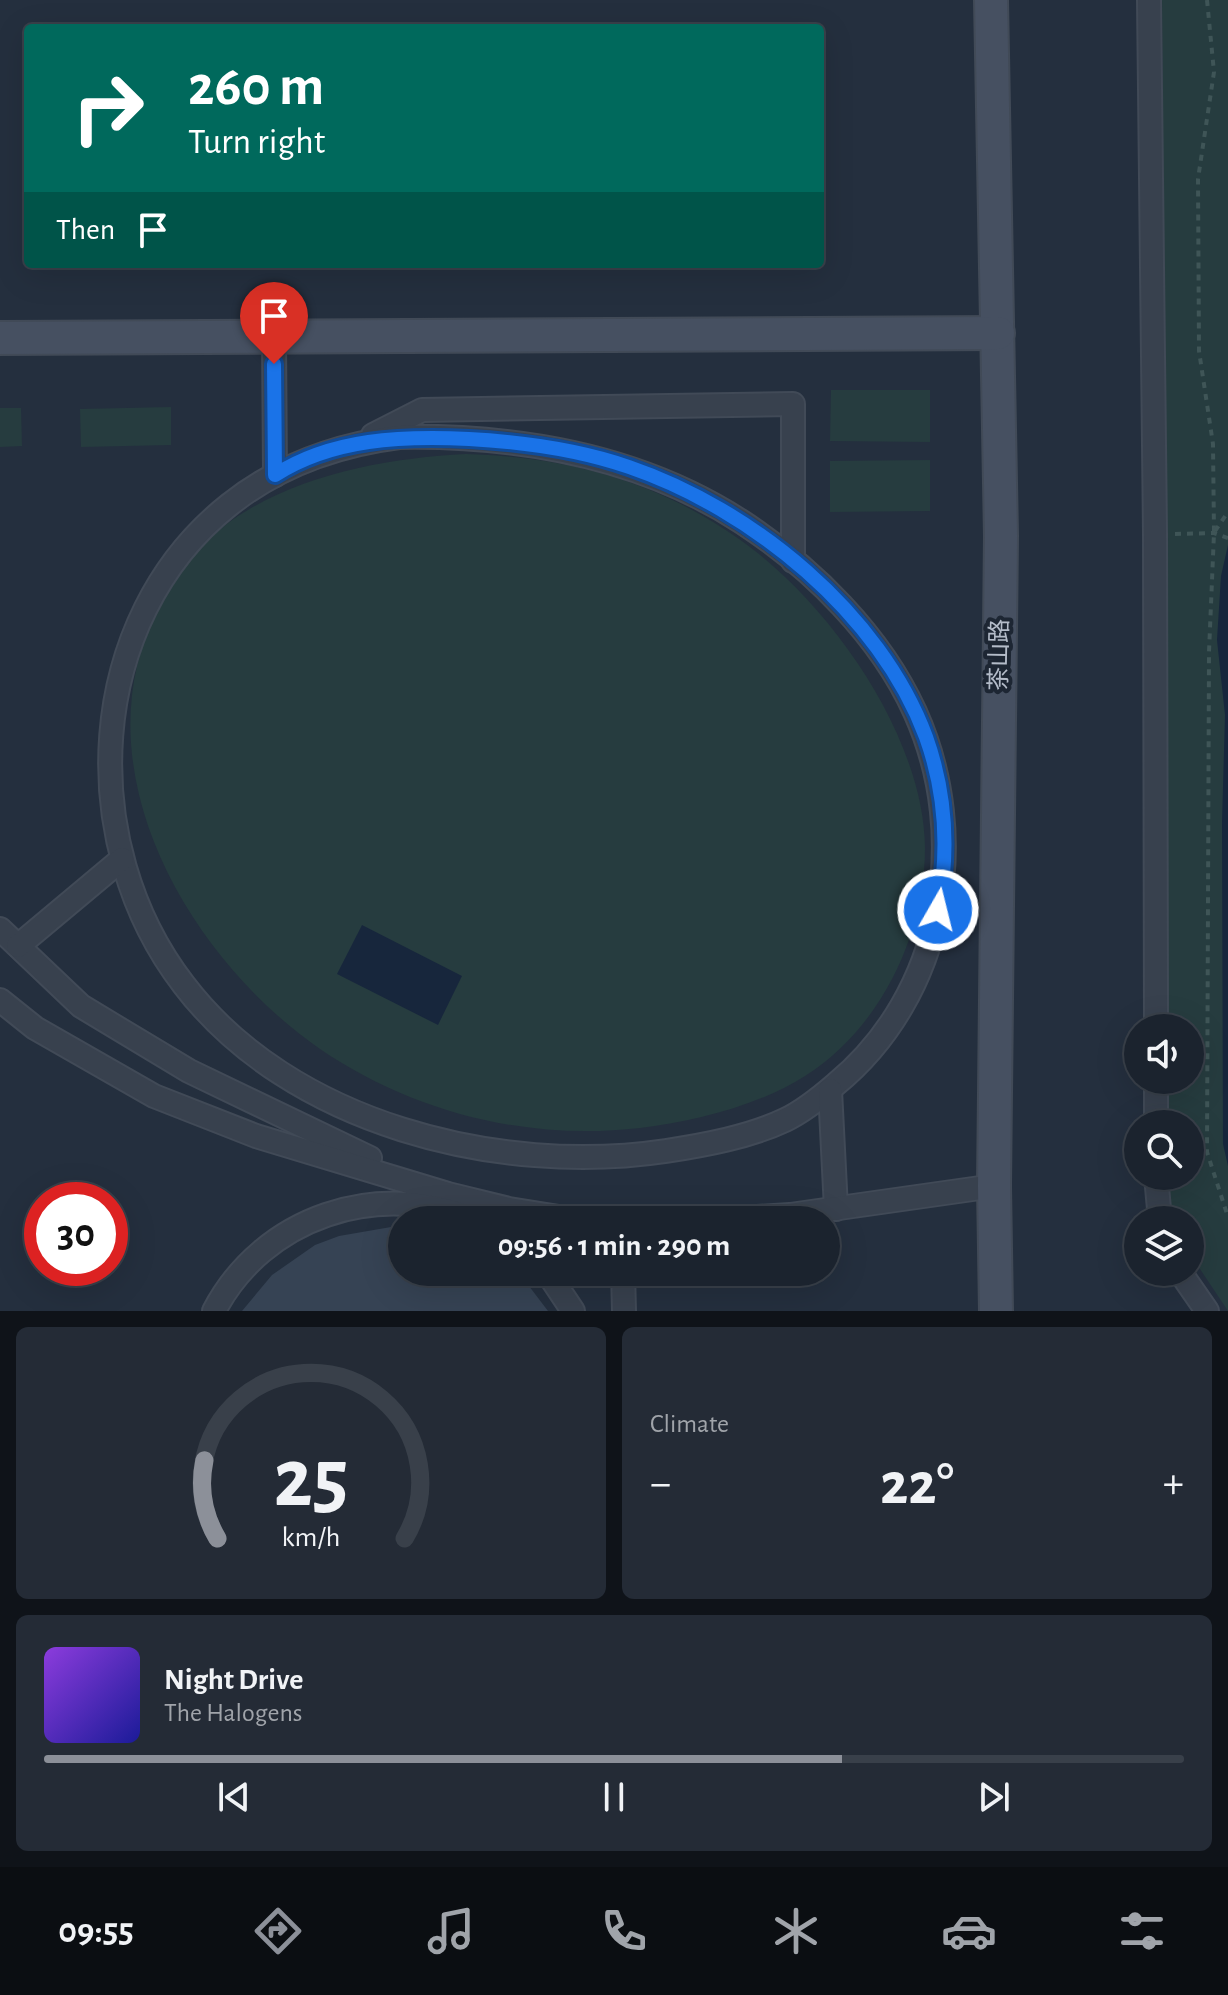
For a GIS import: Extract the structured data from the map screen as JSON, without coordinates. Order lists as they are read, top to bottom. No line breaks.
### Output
{"streets":{"street":["茶山路"]},"page":{"turn":["260 m","Turn right"],"then":"Then","limit":"30","trip":"09:56 · 1 min · 290 m","tile":"Climate","heat":["−","22°","+"],"song":["Night Drive","The Halogens"],"tabs":"09:55","gauge":["25","km/h"]}}
